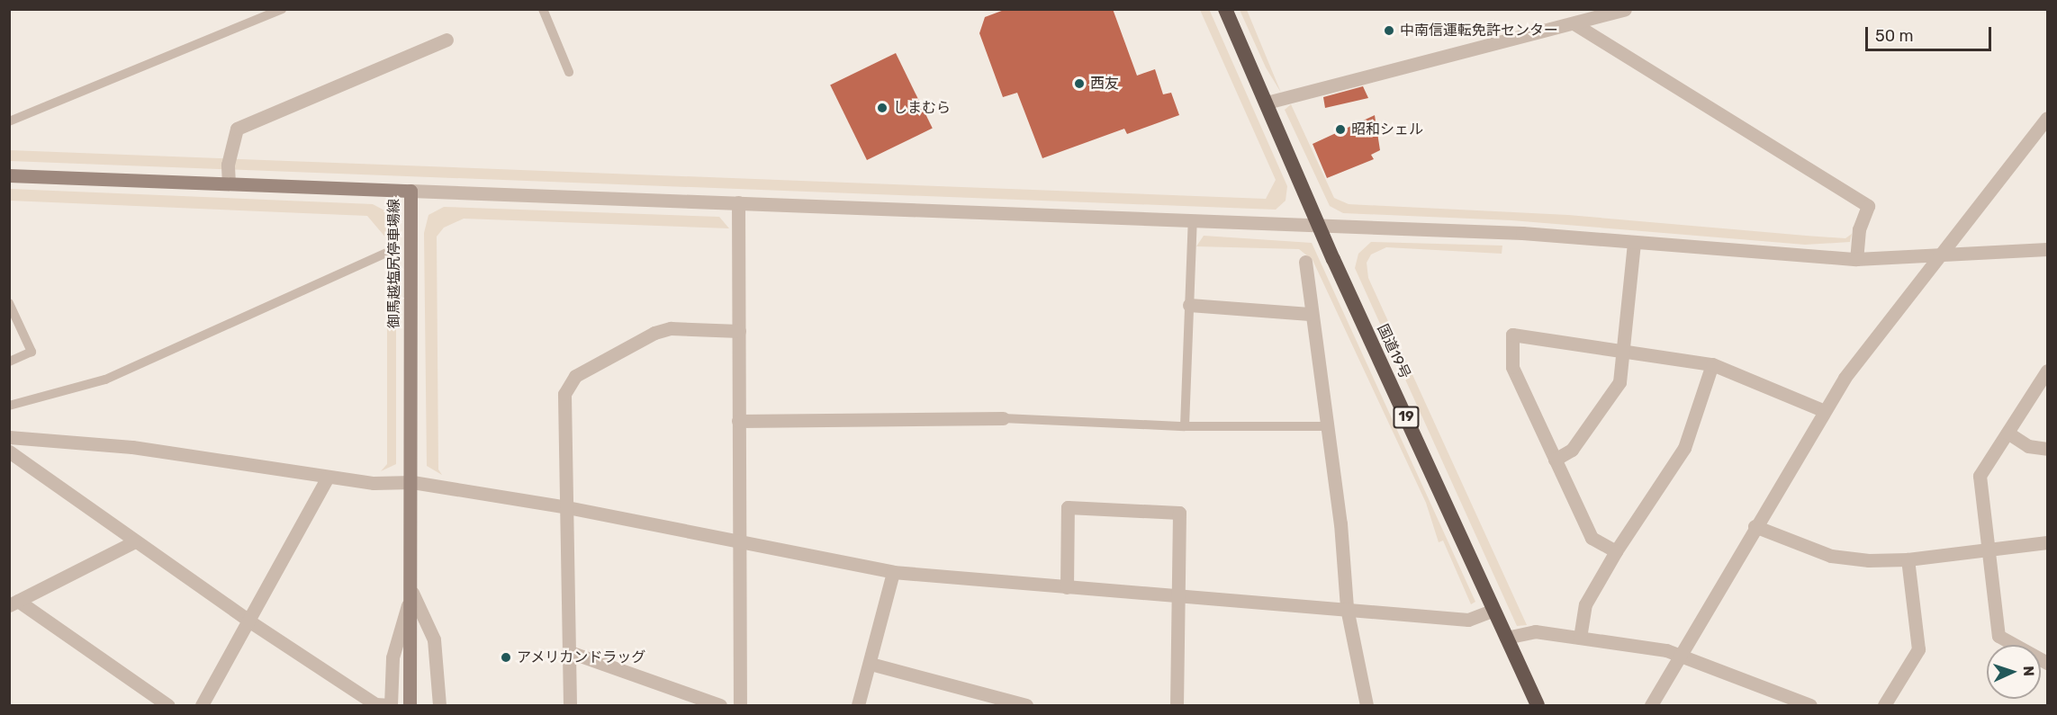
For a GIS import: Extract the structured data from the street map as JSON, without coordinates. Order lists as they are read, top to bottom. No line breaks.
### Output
{"streets":{"highway":["国道19号","19"],"main road":["御馬越塩尻停車場線"]},"places":["中南信運転免許センター","西友","しまむら","昭和シェル","アメリカンドラッグ"],"scale_bar":"50 m","north":"right"}
